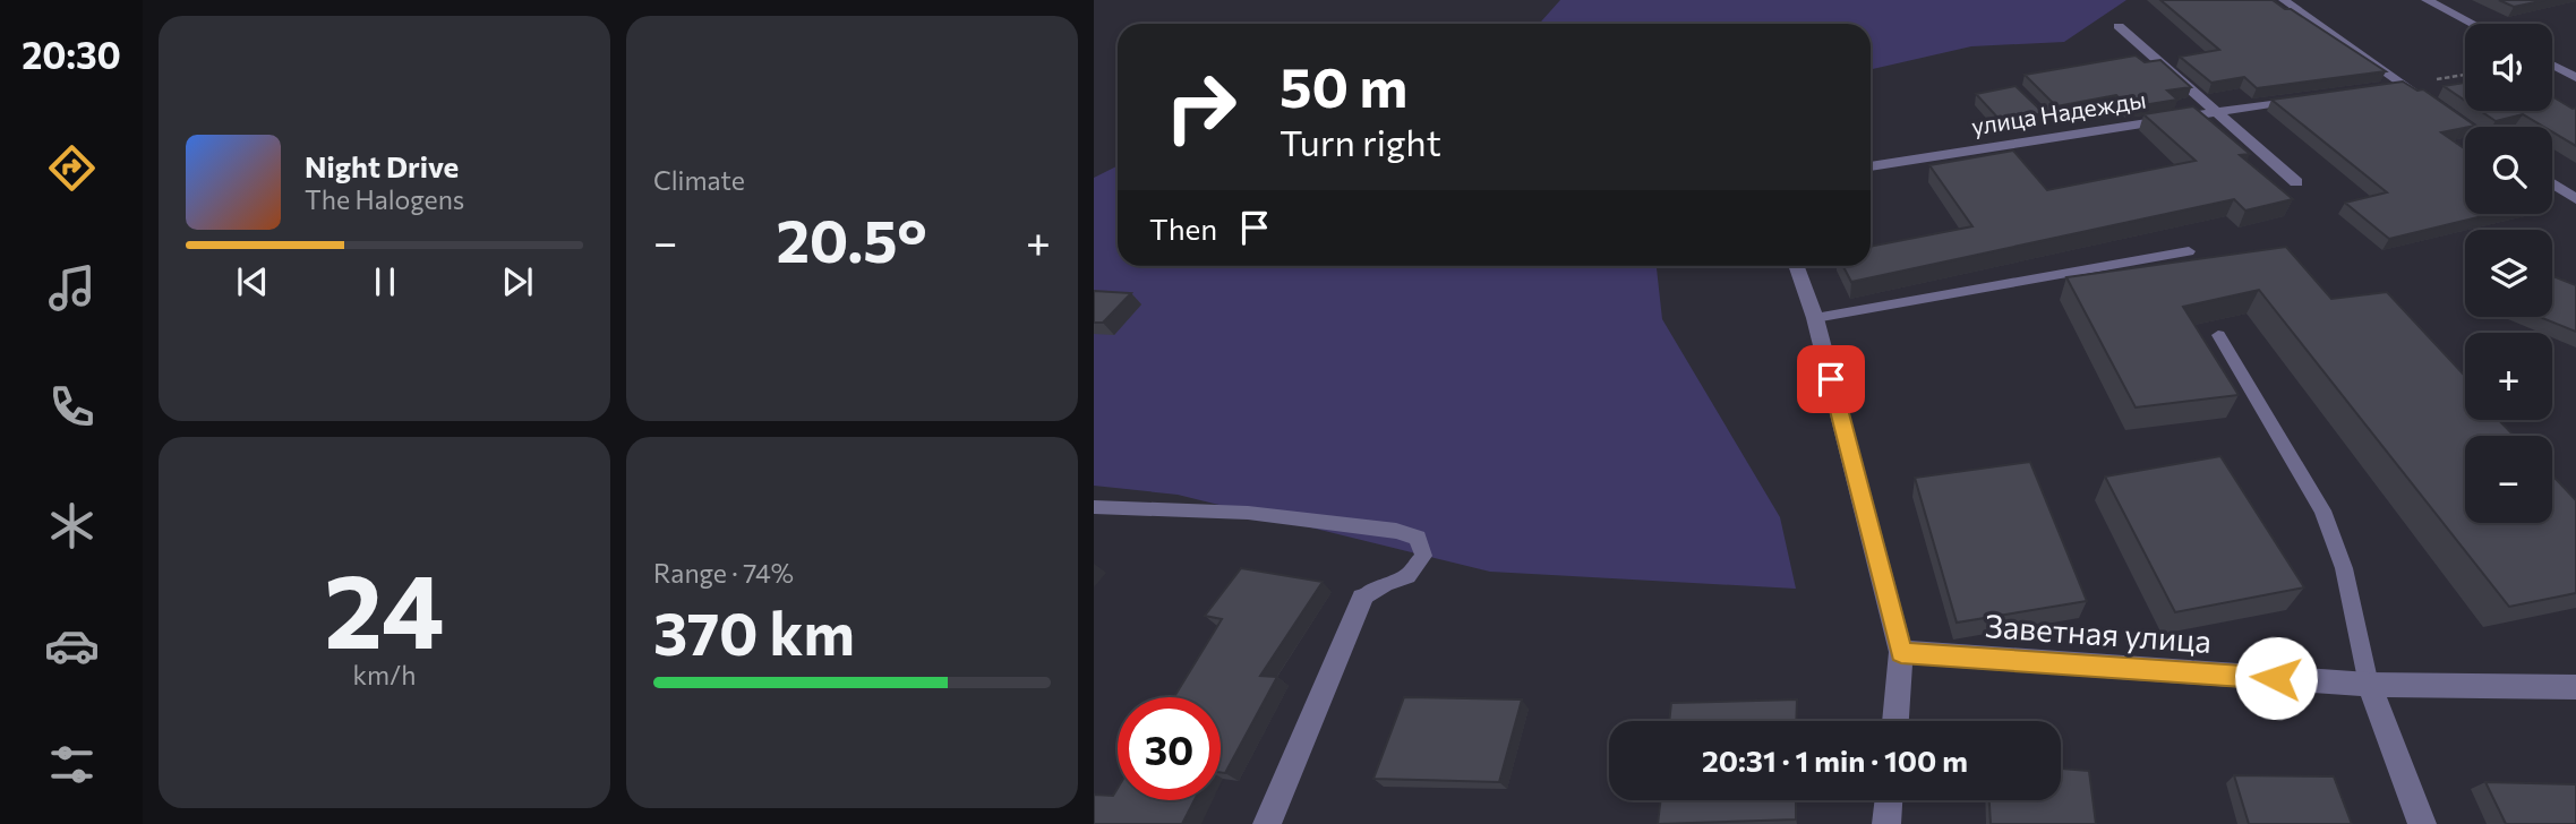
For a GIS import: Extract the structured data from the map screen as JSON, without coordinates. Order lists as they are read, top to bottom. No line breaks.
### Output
{"streets":{"street":["улица Надежды","Заветная улица"]},"page":{"tabs":"20:30","tile":["Climate",["24","km/h"],["Range · 74%","370 km"]],"map_buttons":["+","−"],"turn":["50 m","Turn right"],"song":["Night Drive","The Halogens"],"then":"Then","heat":["−","20.5°","+"],"limit":"30","trip":"20:31 · 1 min · 100 m"}}
